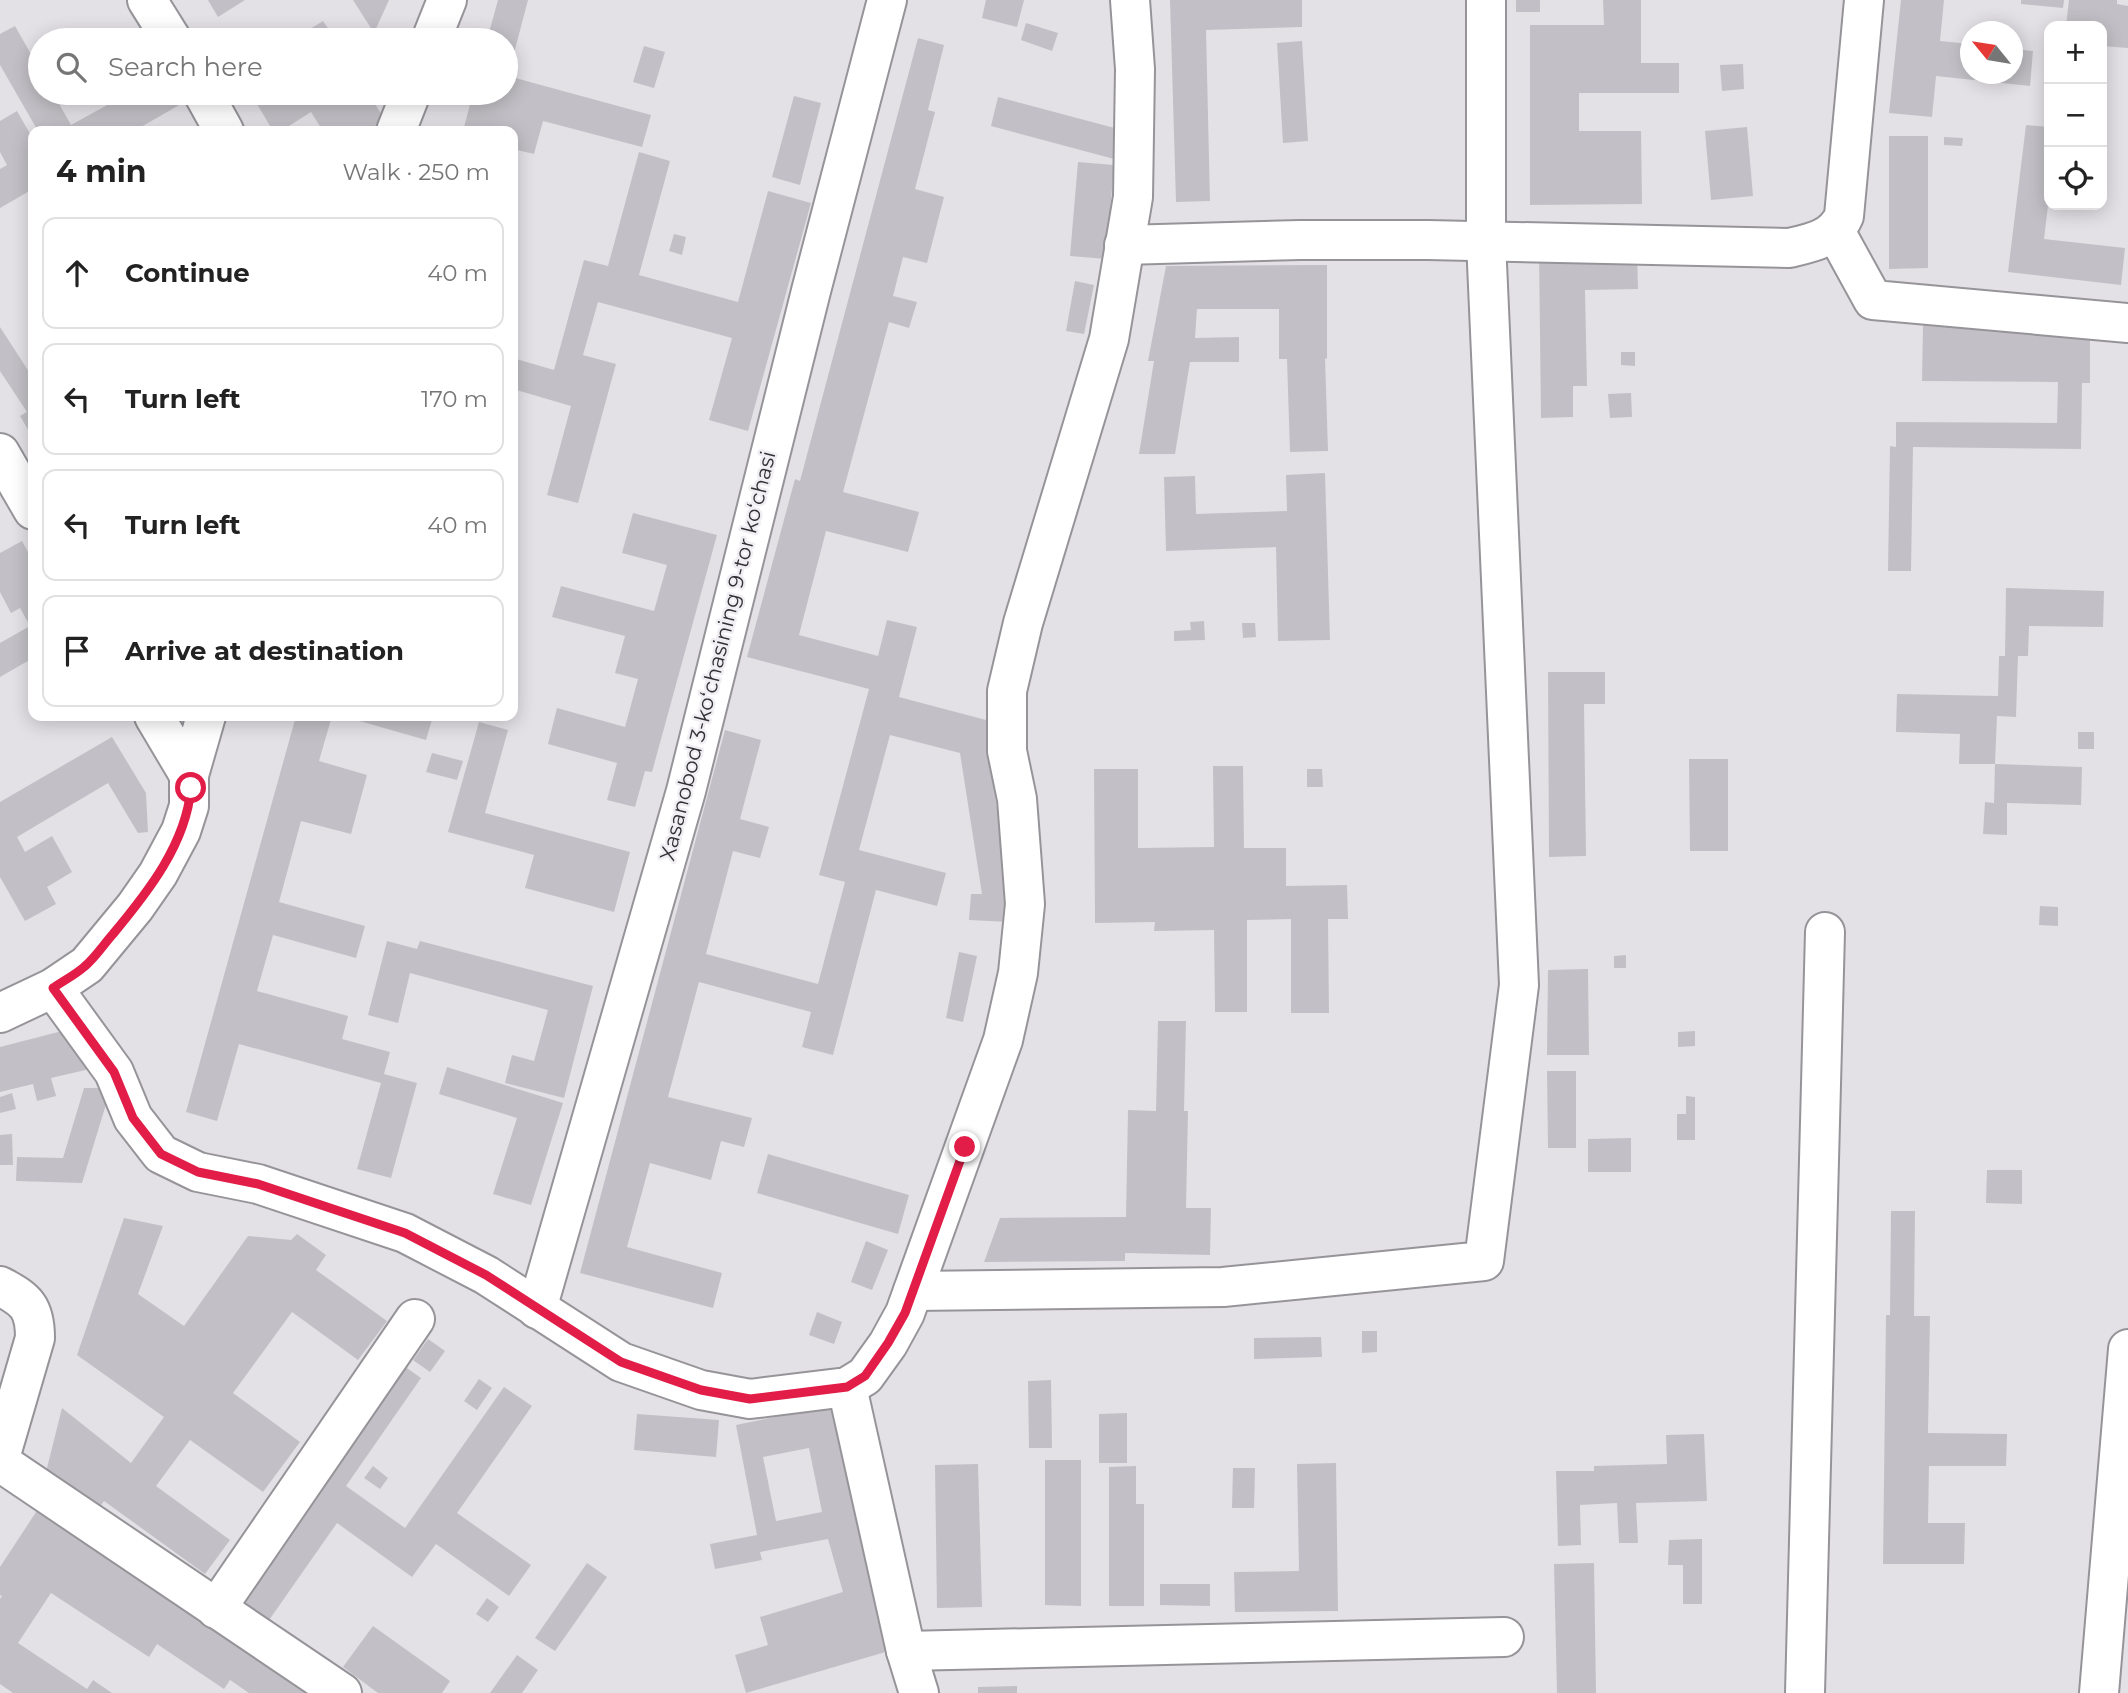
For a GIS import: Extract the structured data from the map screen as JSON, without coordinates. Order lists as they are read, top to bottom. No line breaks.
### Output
{"streets":{"street":["Xasanobod 3-koʻchasining 9-tor koʻchasi"]},"north":"top left","page":{"map_buttons":["+","−"],"search":"Search here","heading":["4 min","Walk · 250 m"],"list":[["Continue","40 m"],["Turn left","170 m"],["Turn left","40 m"],"Arrive at destination"]}}
